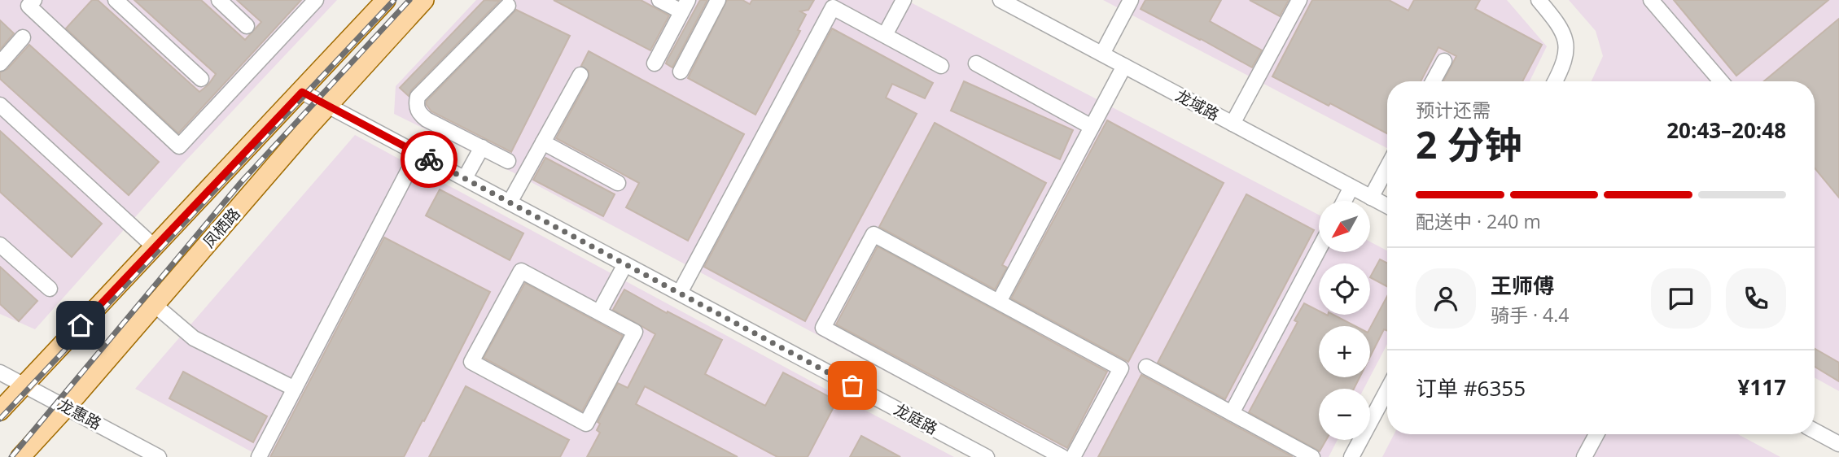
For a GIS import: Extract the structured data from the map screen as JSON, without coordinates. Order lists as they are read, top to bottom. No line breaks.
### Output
{"streets":{"main road":["凤栖路"],"street":["龙域路","龙惠路","龙庭路"]},"crossings":[["凤栖路","龙惠路"],["凤栖路","龙庭路"]],"north":"bottom left","page":{"heading":["2 分钟","预计还需","20:43–20:48"],"panel":["王师傅","骑手 · 4.4","订单 #6355","¥117"],"bar":"配送中 · 240 m","map_buttons":["+","−"]}}
